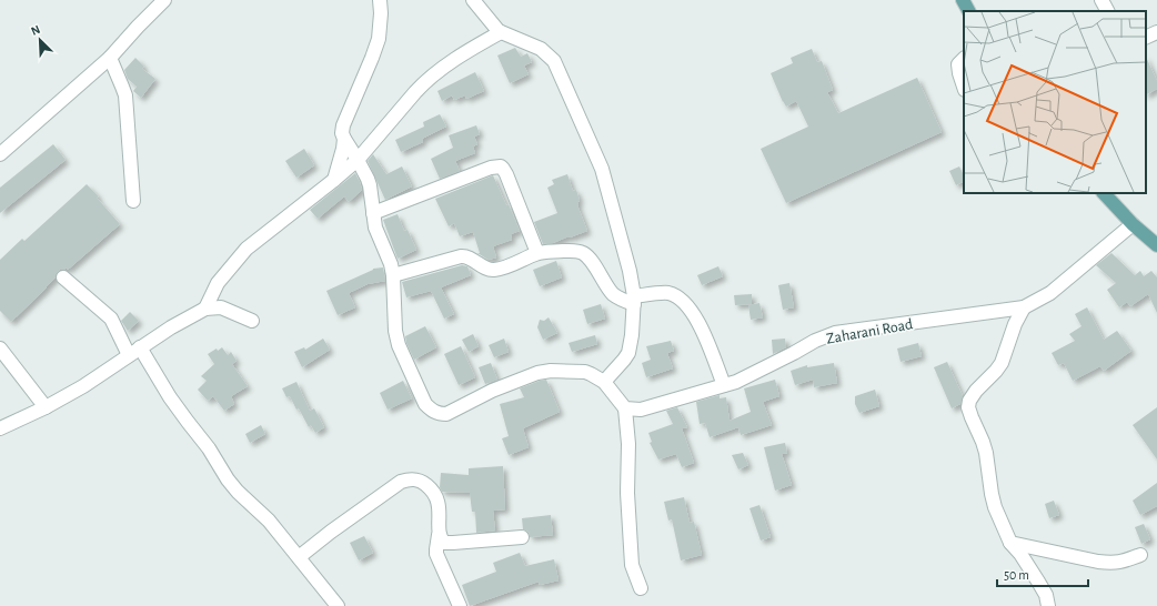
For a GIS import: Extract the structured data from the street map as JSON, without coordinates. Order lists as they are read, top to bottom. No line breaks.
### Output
{"streets":{"street":["Zaharani Road"]},"scale_bar":"50 m","north":"top left"}
